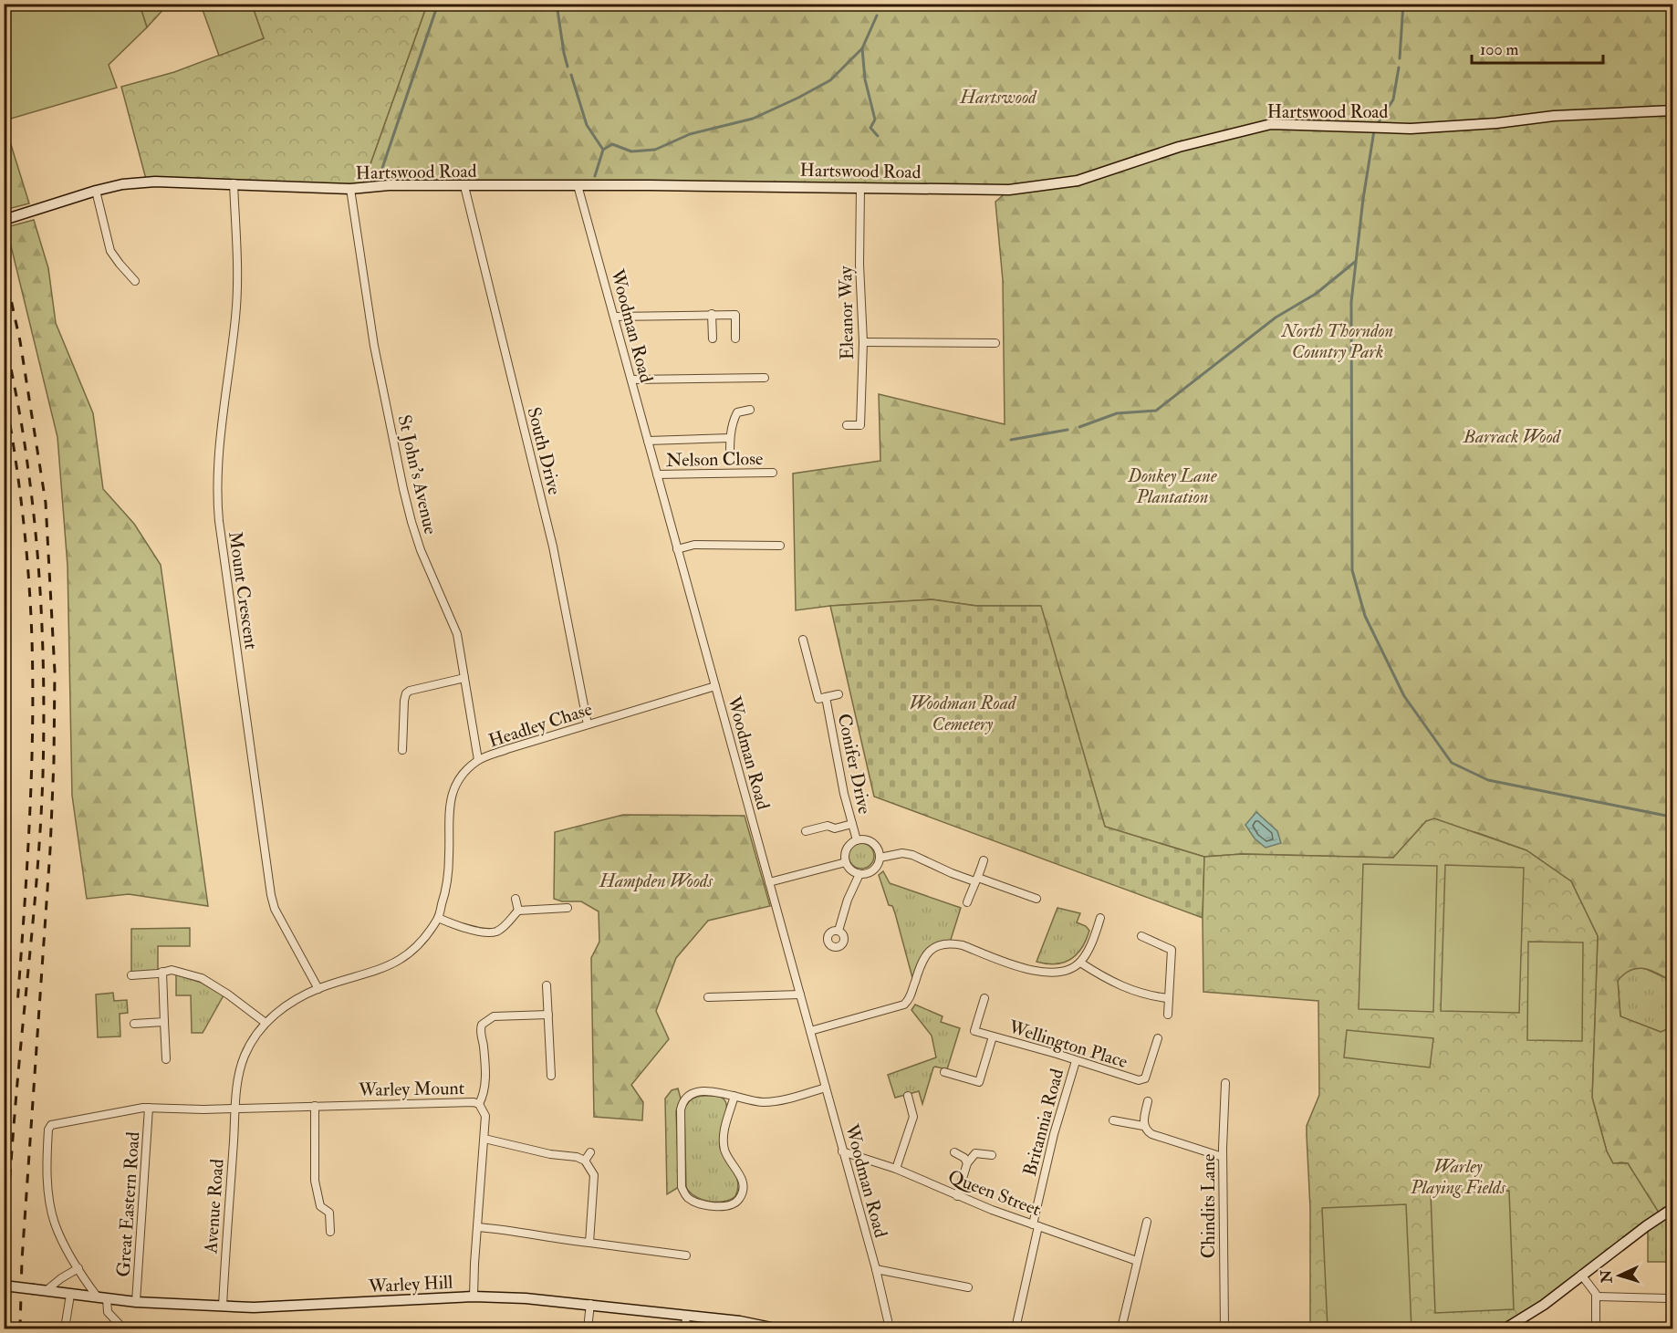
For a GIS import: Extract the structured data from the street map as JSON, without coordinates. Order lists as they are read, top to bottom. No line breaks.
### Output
{"streets":{"street":["Hartswood Road","Eleanor Way","Woodman Road","South Drive","Nelson Close","St John's Avenue","Mount Crescent","Headley Chase","Conifer Drive","Wellington Place","Warley Mount","Britannia Road","Queen Street","Great Eastern Road","Avenue Road","Chindits Lane","Warley Hill"]},"crossings":[["Hartswood Road","Eleanor Way"],["Hartswood Road","Woodman Road"],["Hartswood Road","South Drive"],["Hartswood Road","St John's Avenue"],["Hartswood Road","Mount Crescent"],["Woodman Road","Nelson Close"],["Woodman Road","Headley Chase"],["Woodman Road","Queen Street"],["South Drive","Headley Chase"],["St John's Avenue","Headley Chase"],["Mount Crescent","Headley Chase"],["Headley Chase","Warley Mount"],["Headley Chase","Avenue Road"],["Wellington Place","Britannia Road"],["Warley Mount","Great Eastern Road"],["Warley Mount","Avenue Road"],["Warley Mount","Warley Hill"],["Britannia Road","Queen Street"],["Great Eastern Road","Warley Hill"],["Avenue Road","Warley Hill"]],"parks":["Hartswood","North Thorndon Country Park","Barrack Wood","Donkey Lane Plantation","Woodman Road Cemetery","Hampden Woods","Warley Playing Fields"],"scale_bar":"100 m","north":"left"}
